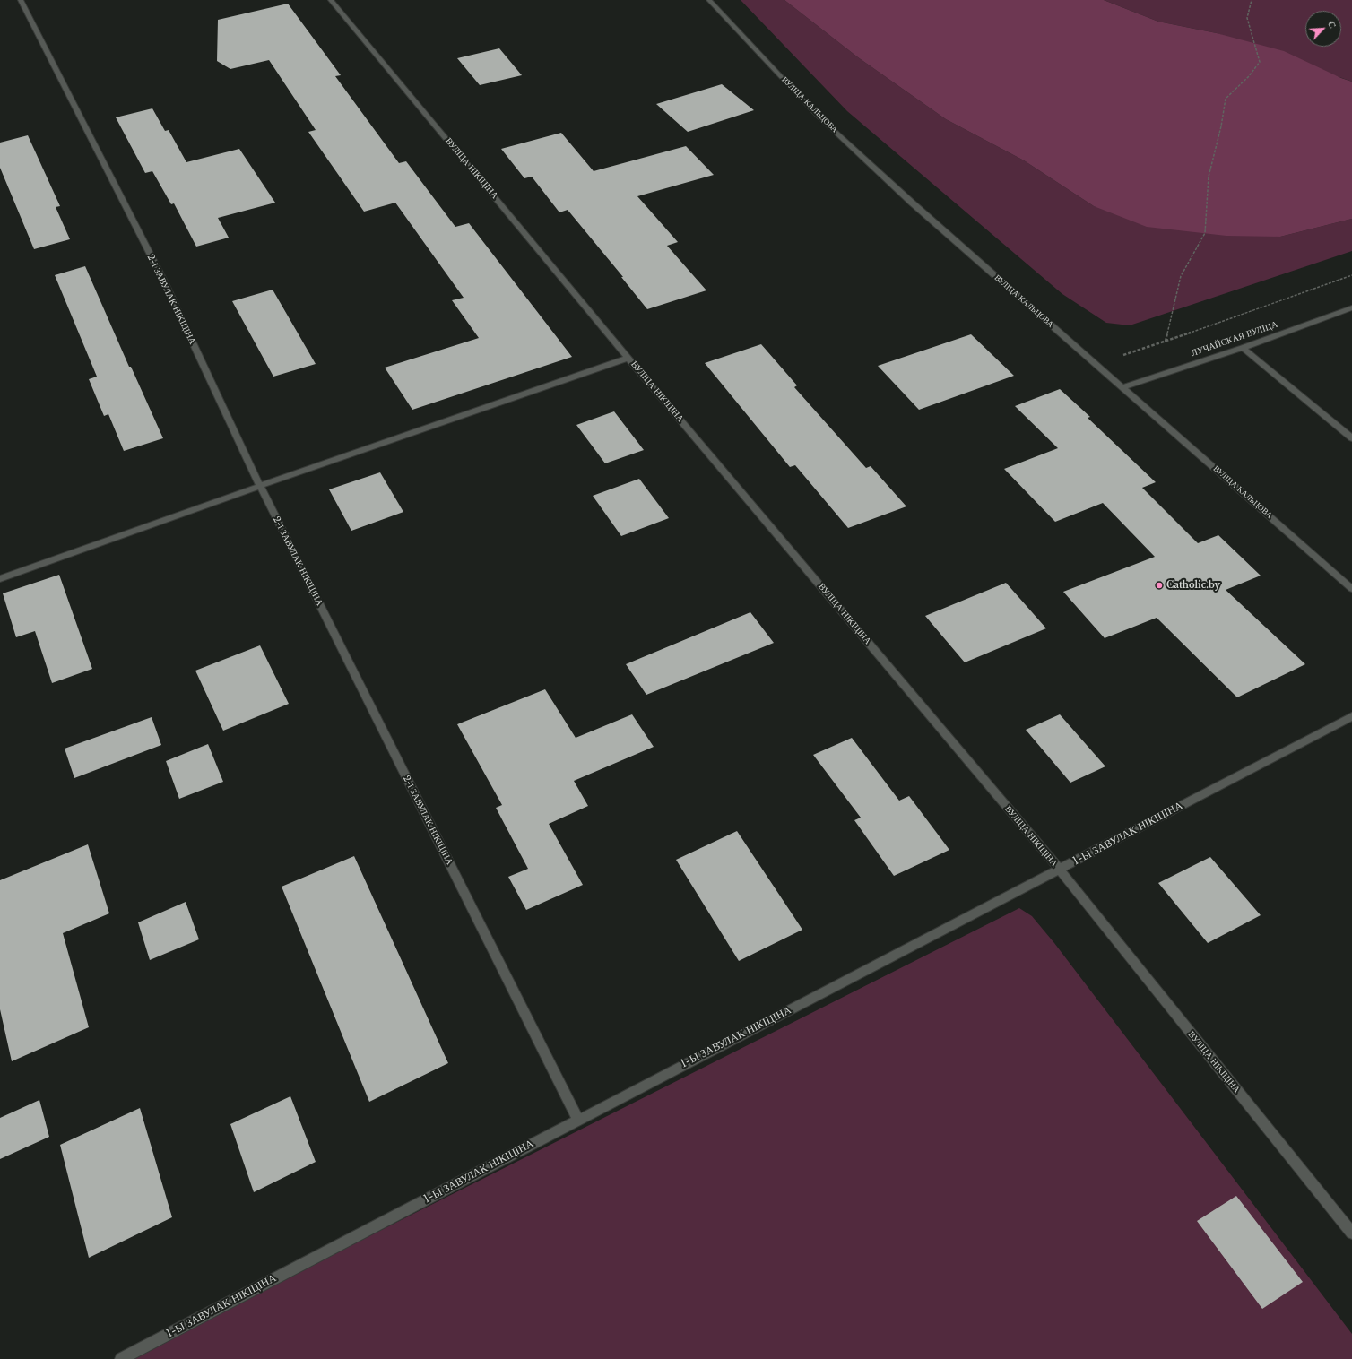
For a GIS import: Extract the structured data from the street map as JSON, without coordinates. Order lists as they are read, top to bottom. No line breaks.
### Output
{"streets":{"street":["ВУЛІЦА КАЛЬЦОВА","ВУЛІЦА НІКІЦІНА","2-І ЗАВУЛАК НІКІЦІНА","ЛУЧАЙСКАЯ ВУЛІЦА","1-Ы ЗАВУЛАК НІКІЦІНА"]},"crossings":[["ВУЛІЦА КАЛЬЦОВА","ЛУЧАЙСКАЯ ВУЛІЦА"],["ВУЛІЦА НІКІЦІНА","1-Ы ЗАВУЛАК НІКІЦІНА"],["2-І ЗАВУЛАК НІКІЦІНА","1-Ы ЗАВУЛАК НІКІЦІНА"]],"places":["Catholic.by"],"north":"top right"}
